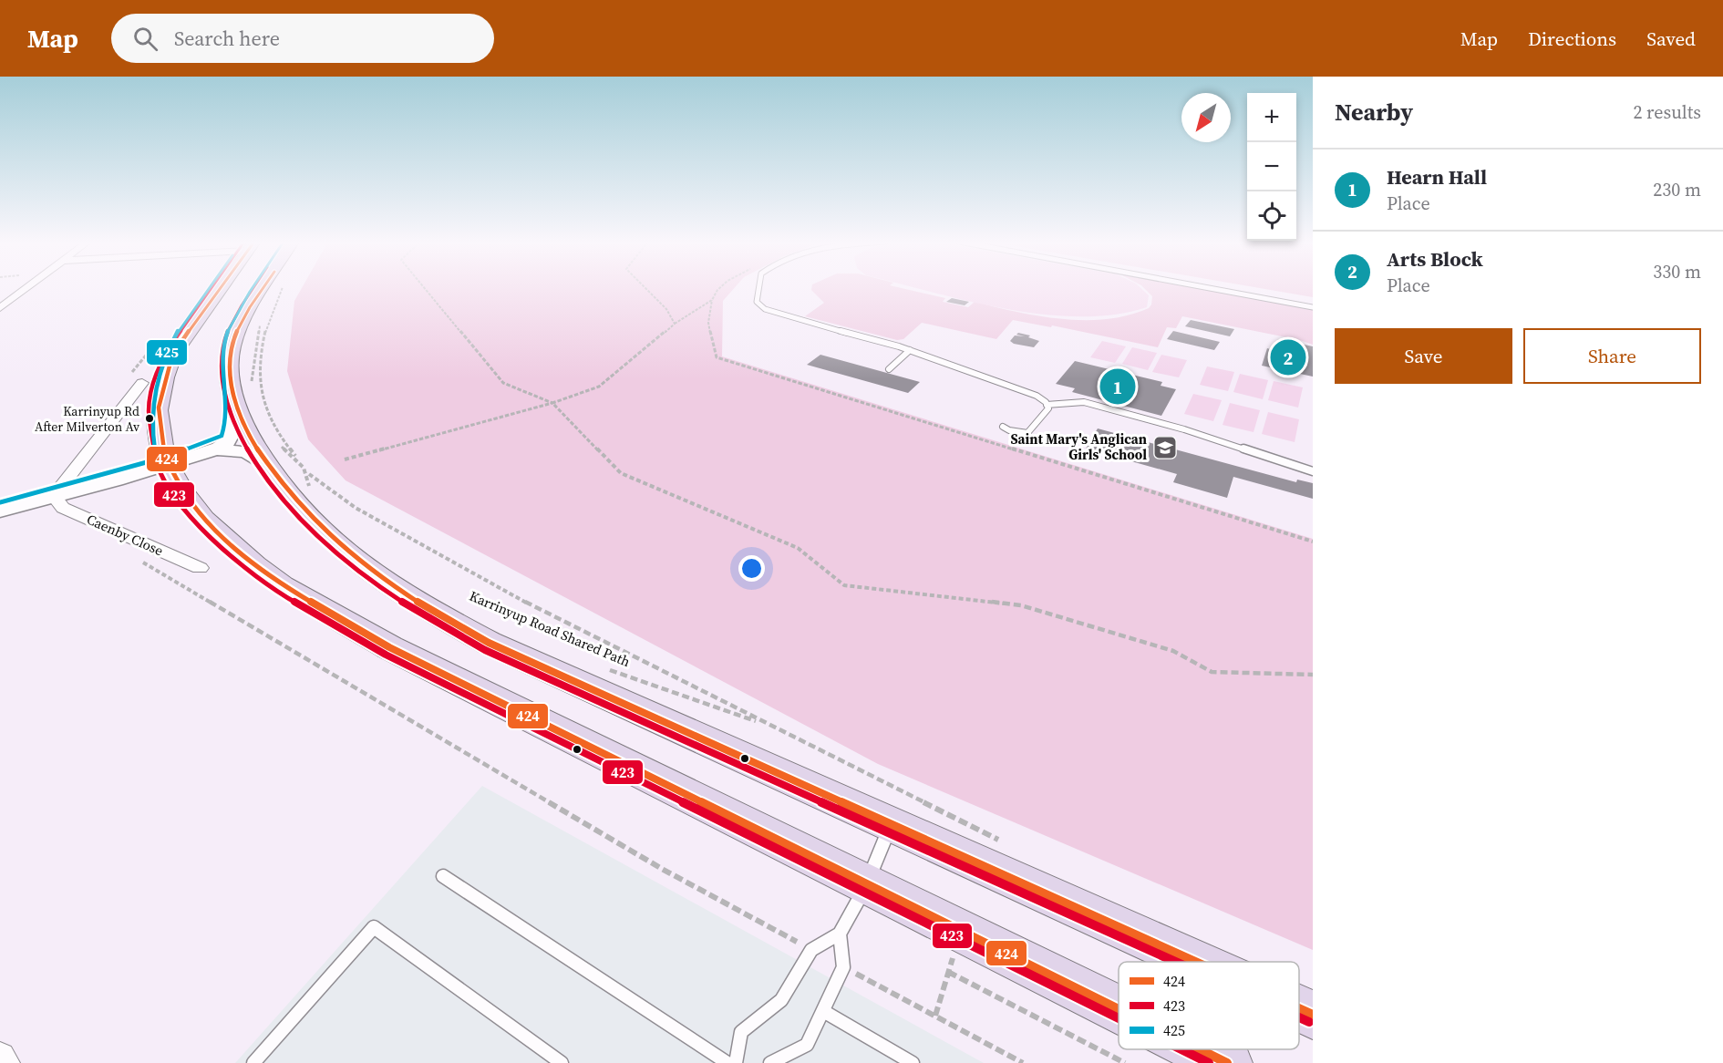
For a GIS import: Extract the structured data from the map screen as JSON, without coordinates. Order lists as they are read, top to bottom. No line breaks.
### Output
{"streets":{"street":["Caenby Close"],"path":["Karrinyup Road Shared Path"]},"places":{"other":["Karrinyup Rd After Milverton Av"],"school or university":["Saint Mary's Anglican Girls' School"]},"lines":["transit line 424","transit line 423","transit line 425"],"legend":["424","423","425"],"north":"bottom left","page":{"header":"Map","search":"Search here","nav":["Map","Directions","Saved"],"heading":["Nearby","2 results"],"map_buttons":["+","−"],"list":[{"mark":"1","name":"Hearn Hall","note":"Place","value":"230 m"},{"mark":"2","name":"Arts Block","note":"Place","value":"330 m"}],"buttons":["Save","Share"],"pins":["2","1"]}}
